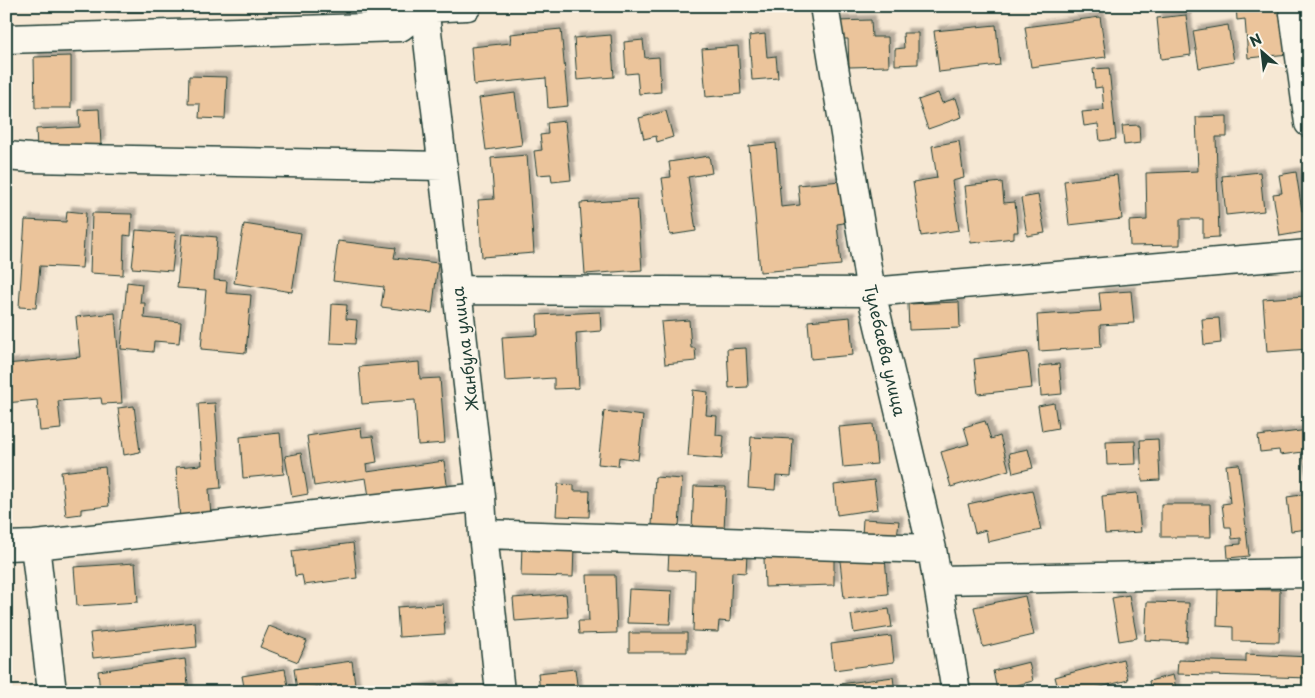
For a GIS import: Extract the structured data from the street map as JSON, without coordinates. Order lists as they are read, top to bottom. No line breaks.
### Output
{"streets":{"street":["Жанбула улица","Тулебаева улица"]},"north":"top left"}
